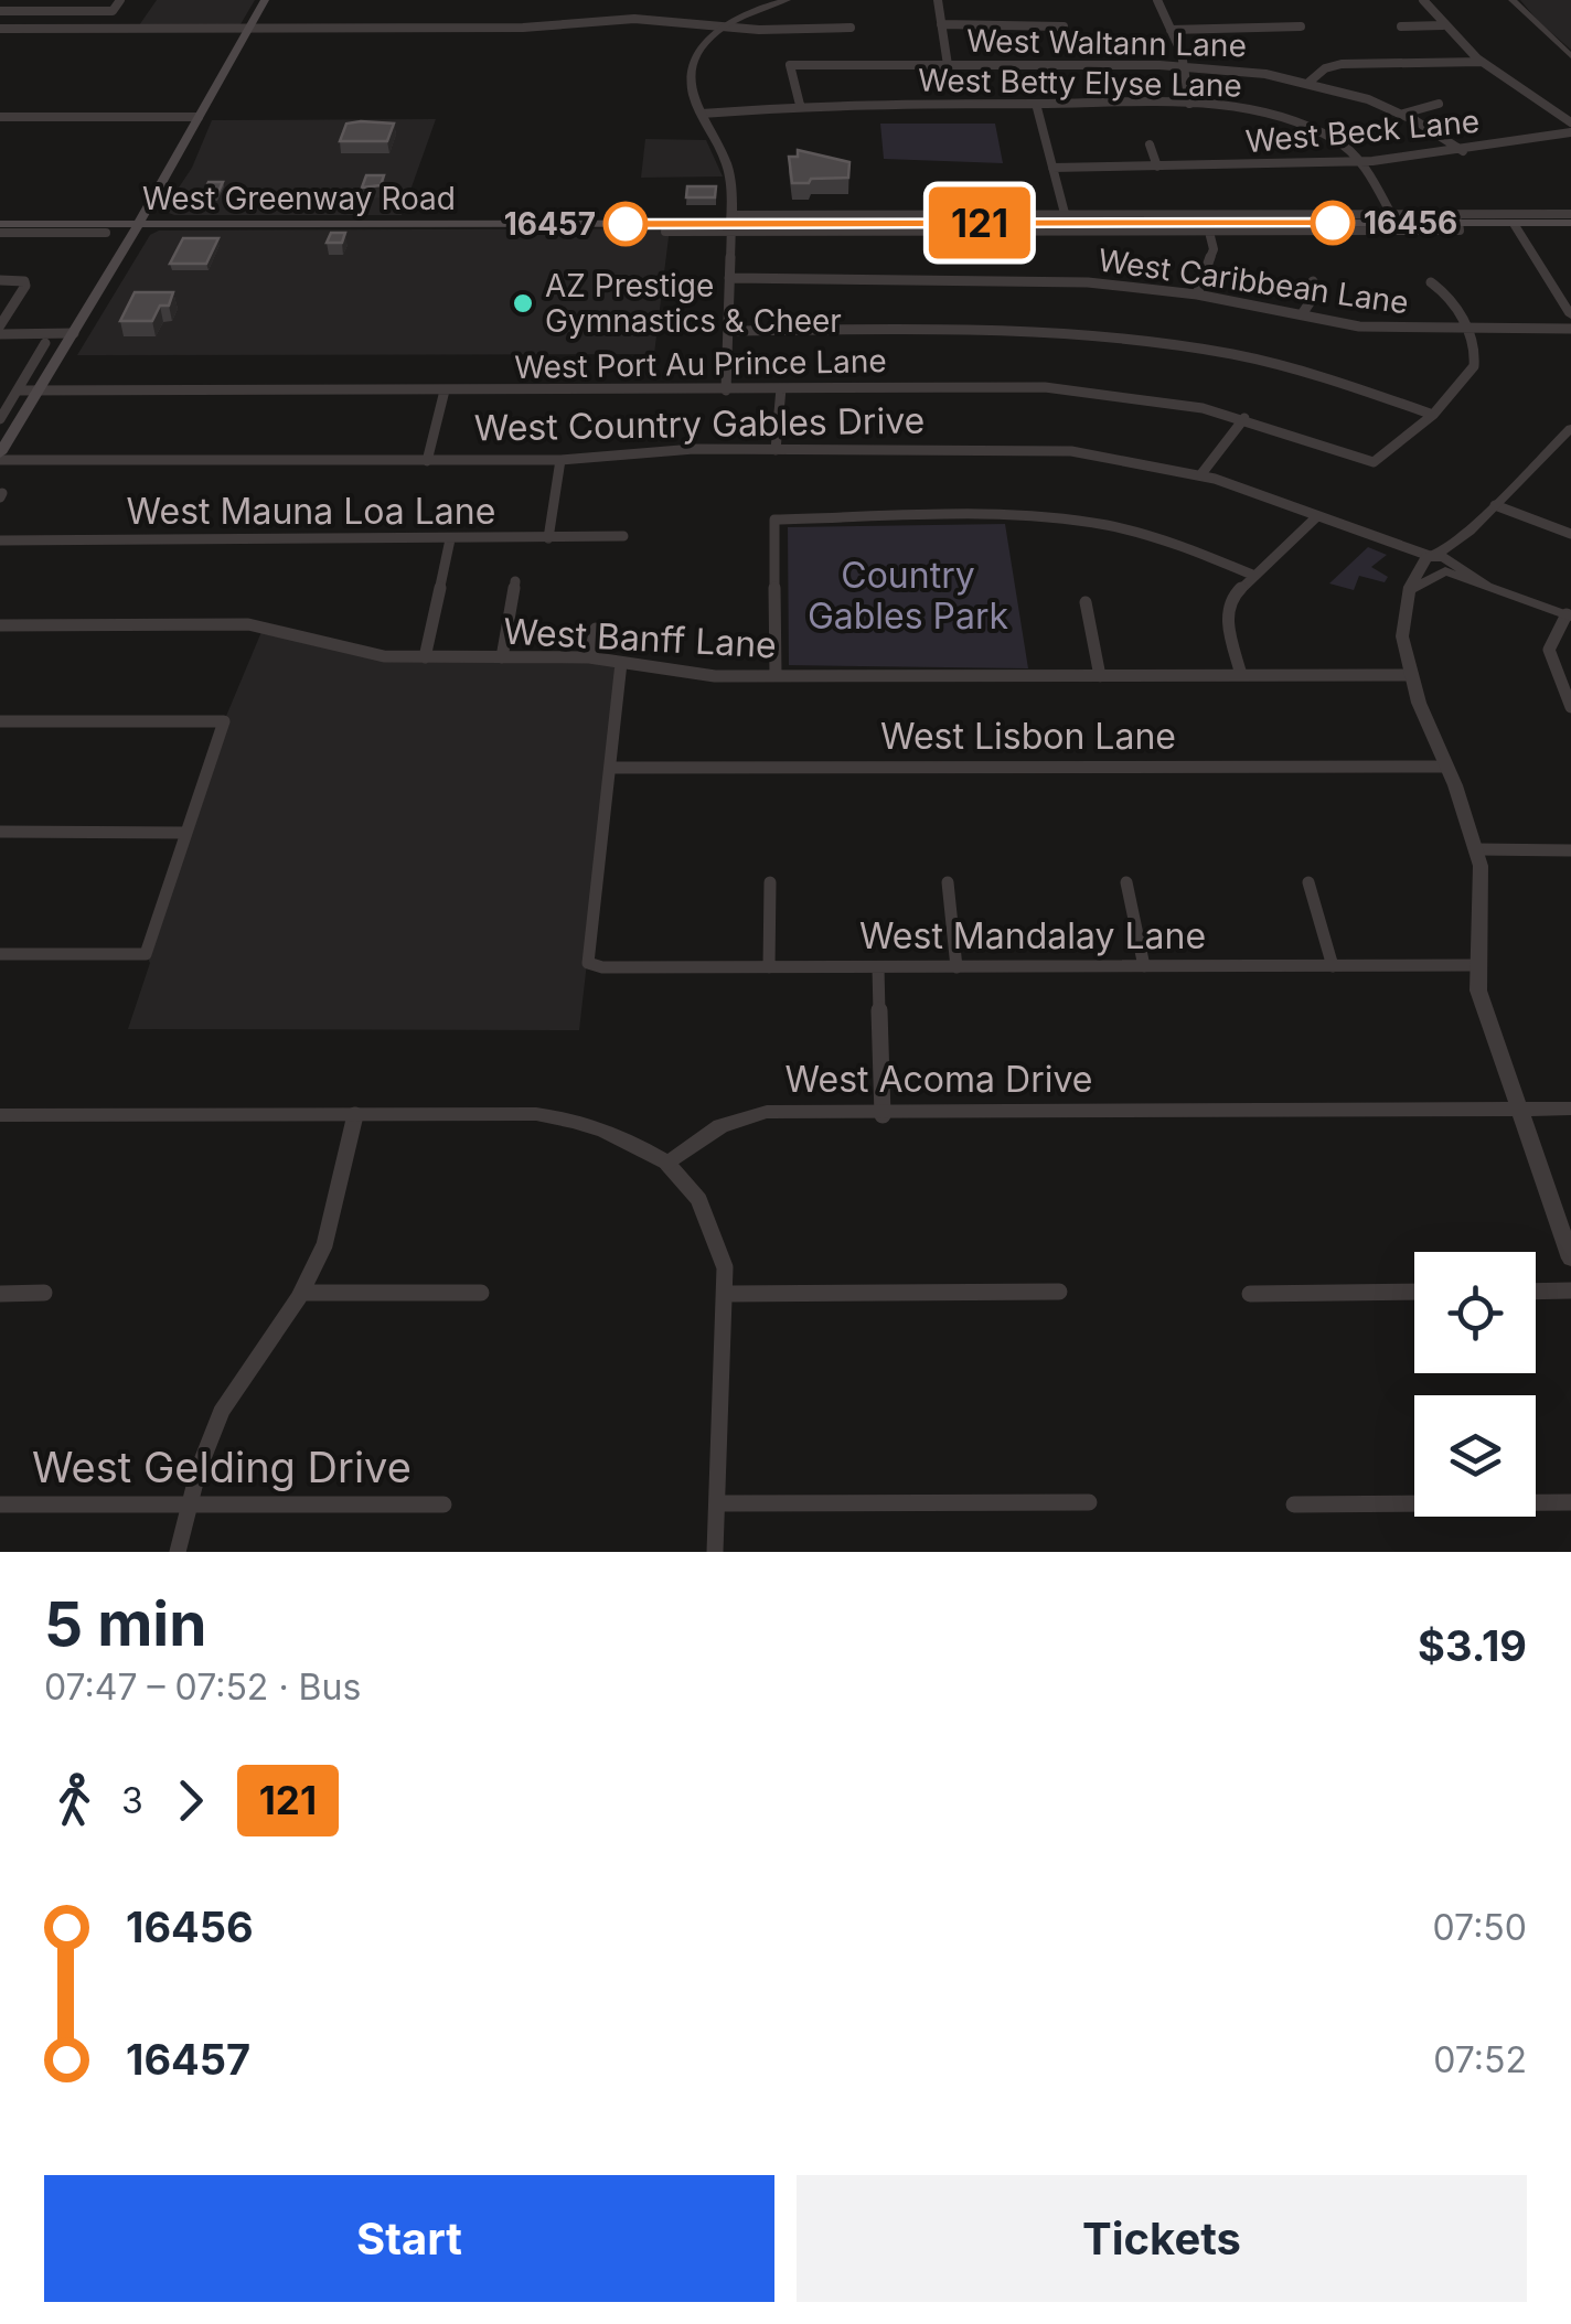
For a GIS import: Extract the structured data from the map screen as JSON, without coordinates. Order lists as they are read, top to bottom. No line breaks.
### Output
{"streets":{"main road":["West Greenway Road"],"street":["West Waltann Lane","West Betty Elyse Lane","West Beck Lane","West Caribbean Lane","West Port Au Prince Lane","West Country Gables Drive","West Mauna Loa Lane","West Banff Lane","West Lisbon Lane","West Mandalay Lane","West Acoma Drive","West Gelding Drive"]},"crossings":[["West Waltann Lane","West Betty Elyse Lane"],["West Betty Elyse Lane","West Beck Lane"],["West Lisbon Lane","West Mandalay Lane"]],"parks":["Country Gables Park"],"places":["16456","16457","AZ Prestige Gymnastics & Cheer"],"lines":["bus line 121"],"page":{"on_map":"121","heading":["5 min","07:47 – 07:52 · Bus","$3.19"],"legs":["3","121"],"list":[{"name":"16456","value":"07:50"},{"name":"16457","value":"07:52"}],"buttons":["Start","Tickets"]}}
